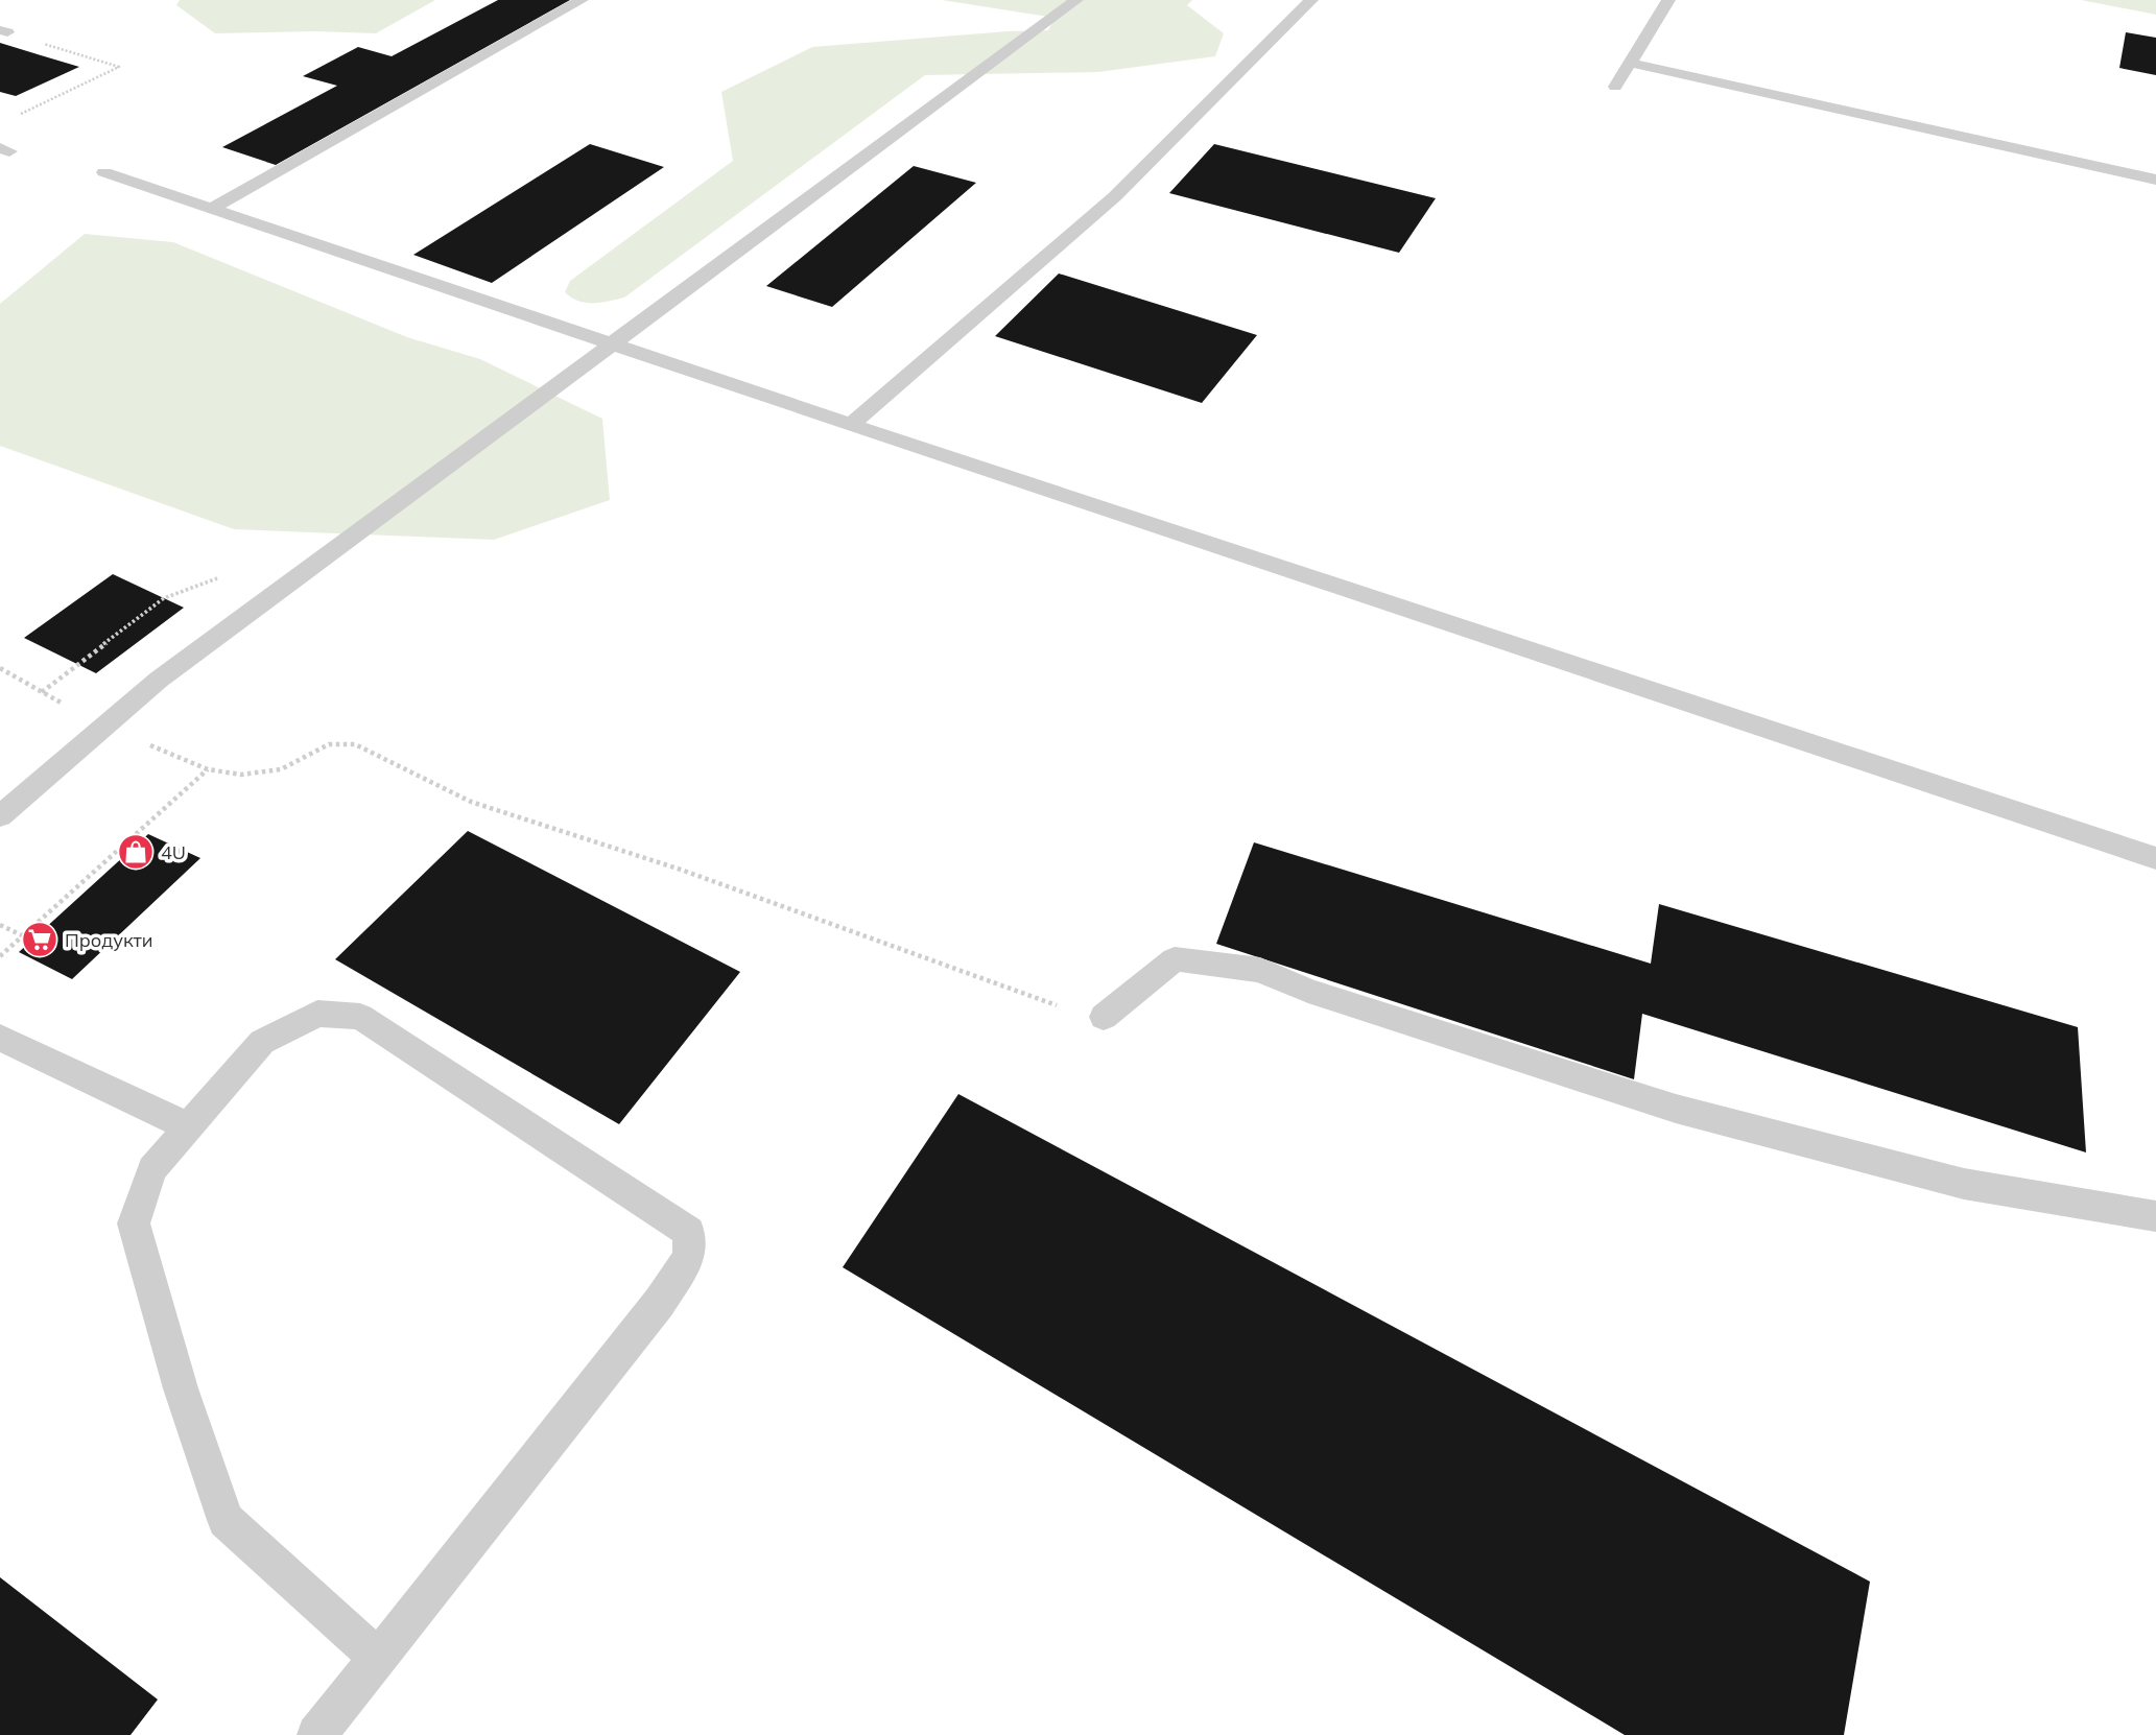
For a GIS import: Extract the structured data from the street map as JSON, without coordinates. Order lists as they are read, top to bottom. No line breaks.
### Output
{"places":{"shop":["4U"],"supermarket":["Продукти"]}}
